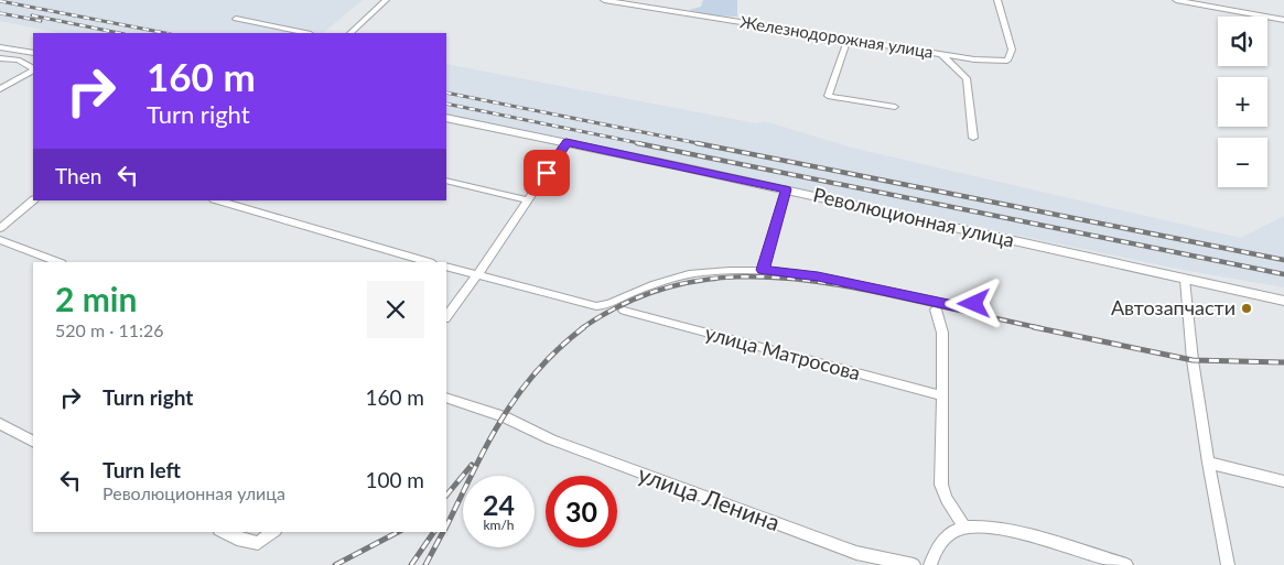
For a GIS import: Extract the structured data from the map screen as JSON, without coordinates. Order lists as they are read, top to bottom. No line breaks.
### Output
{"streets":{"main road":["Революционная улица"],"street":["Железнодорожная улица","улица Матросова","улица Ленина"]},"places":["Автозапчасти"],"page":{"map_buttons":["+","−"],"turn":["160 m","Turn right"],"then":"Then","heading":["2 min","520 m · 11:26"],"list":[{"name":"Turn right","value":"160 m"},{"name":"Turn left","note":"Революционная улица","value":"100 m"}],"speed":"24 km/h","limit":"30"}}
